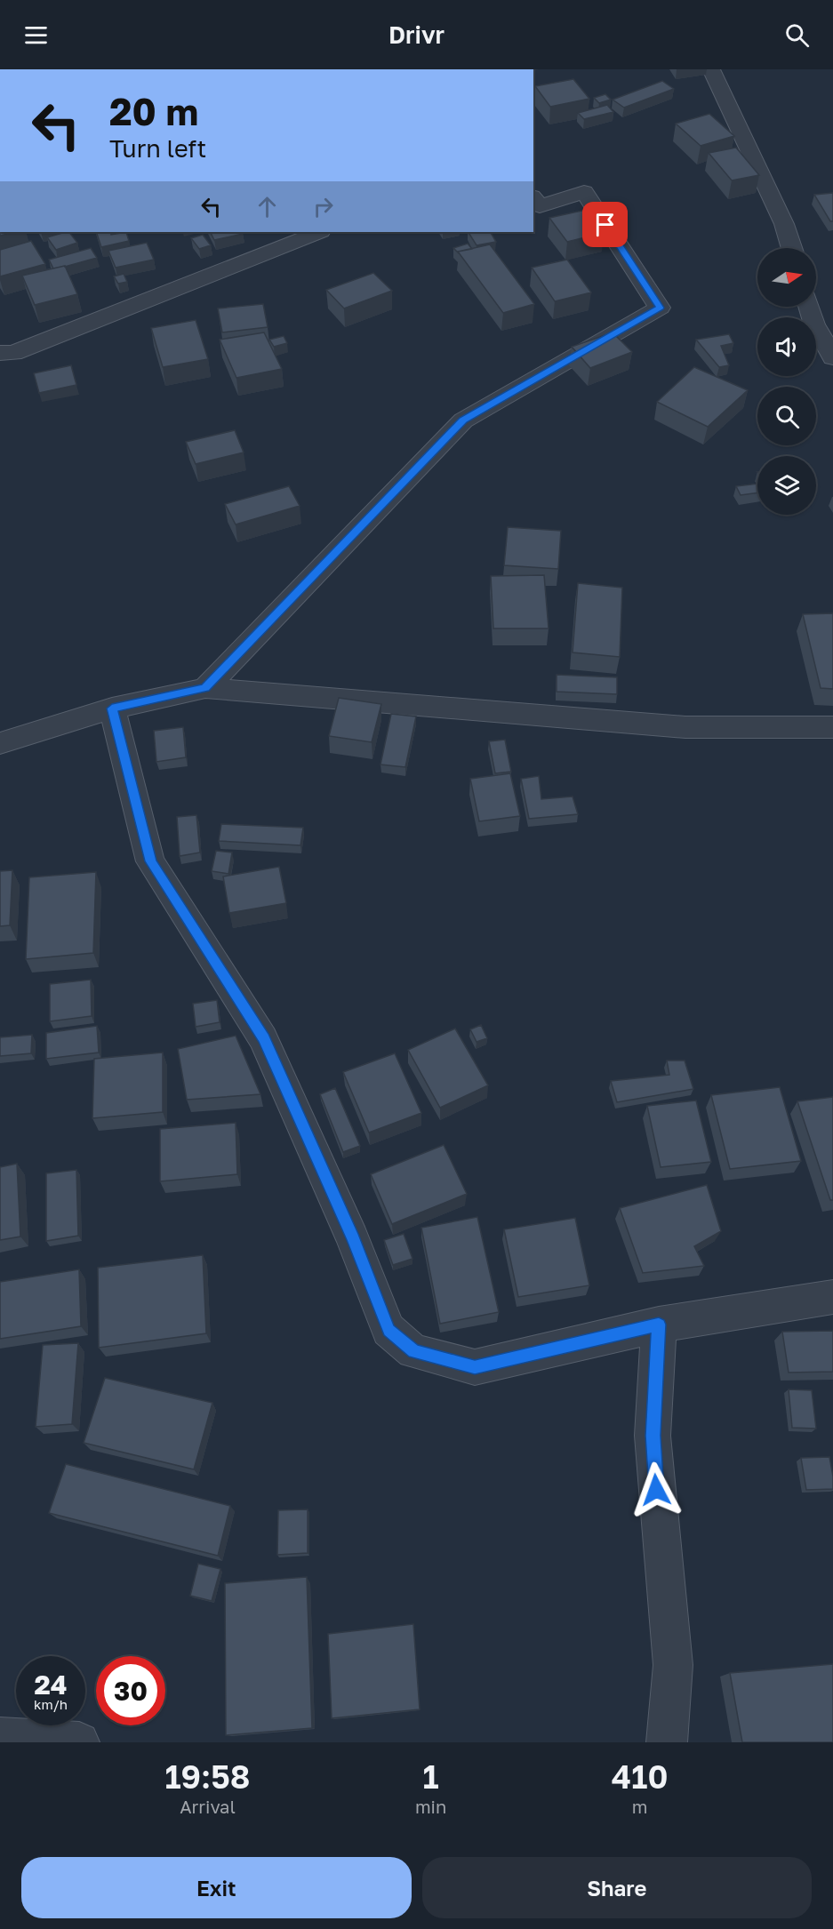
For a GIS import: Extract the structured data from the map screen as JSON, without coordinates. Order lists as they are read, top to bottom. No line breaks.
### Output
{"north":"right","page":{"header":"Drivr","turn":["20 m","Turn left"],"speed":"24 km/h","limit":"30","eta":["19:58","Arrival","1","min","410","m"],"buttons":["Exit","Share"]}}
